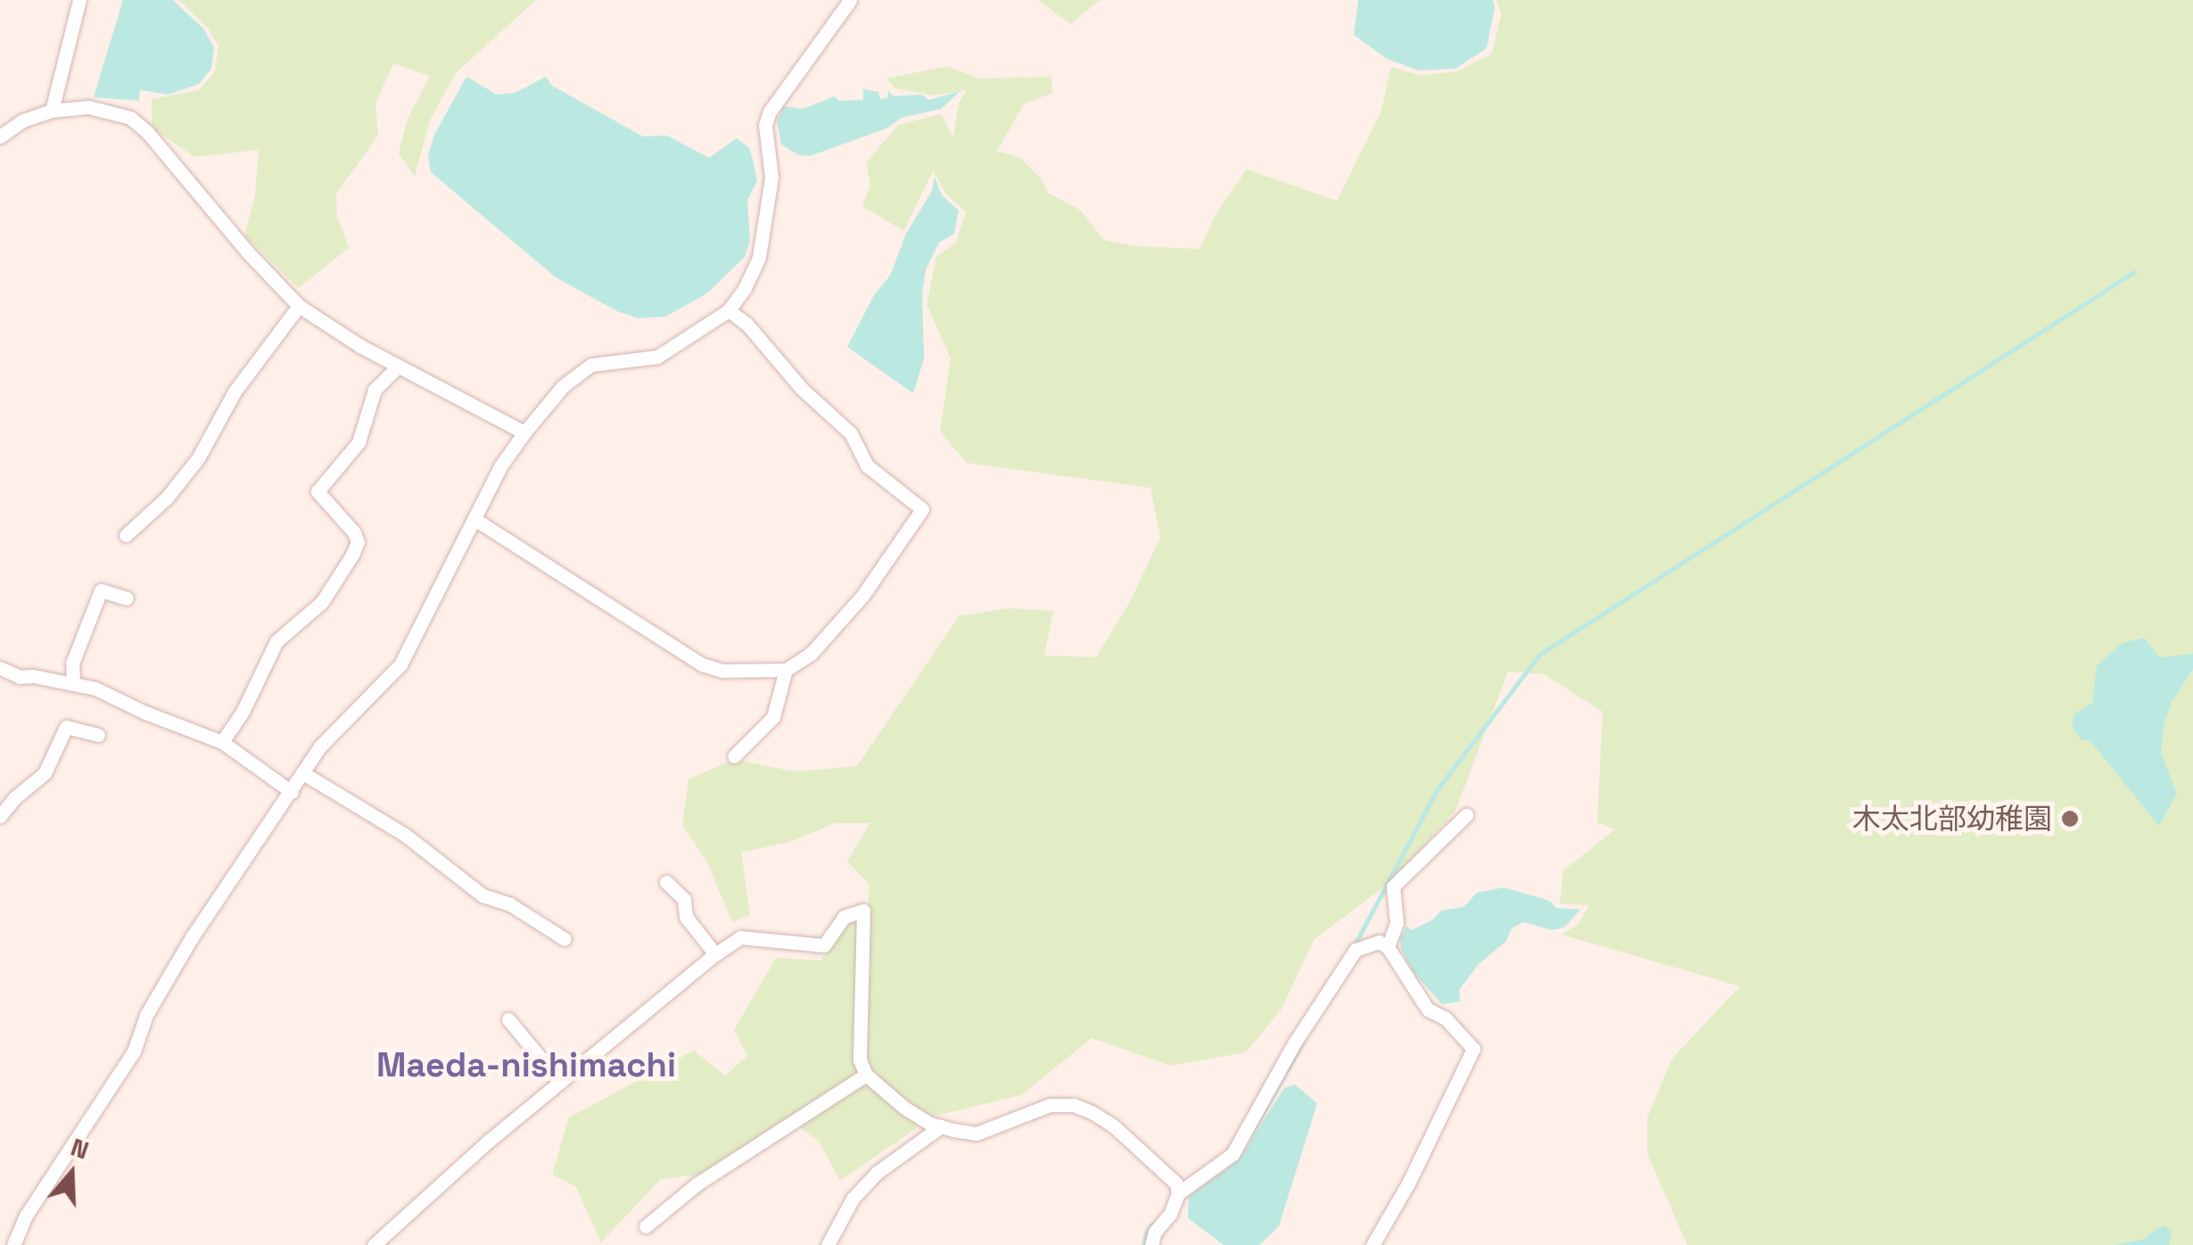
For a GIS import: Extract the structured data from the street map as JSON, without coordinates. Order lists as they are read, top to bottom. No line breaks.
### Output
{"districts":["Maeda-nishimachi"],"places":["木太北部幼稚園"],"north":"top"}
